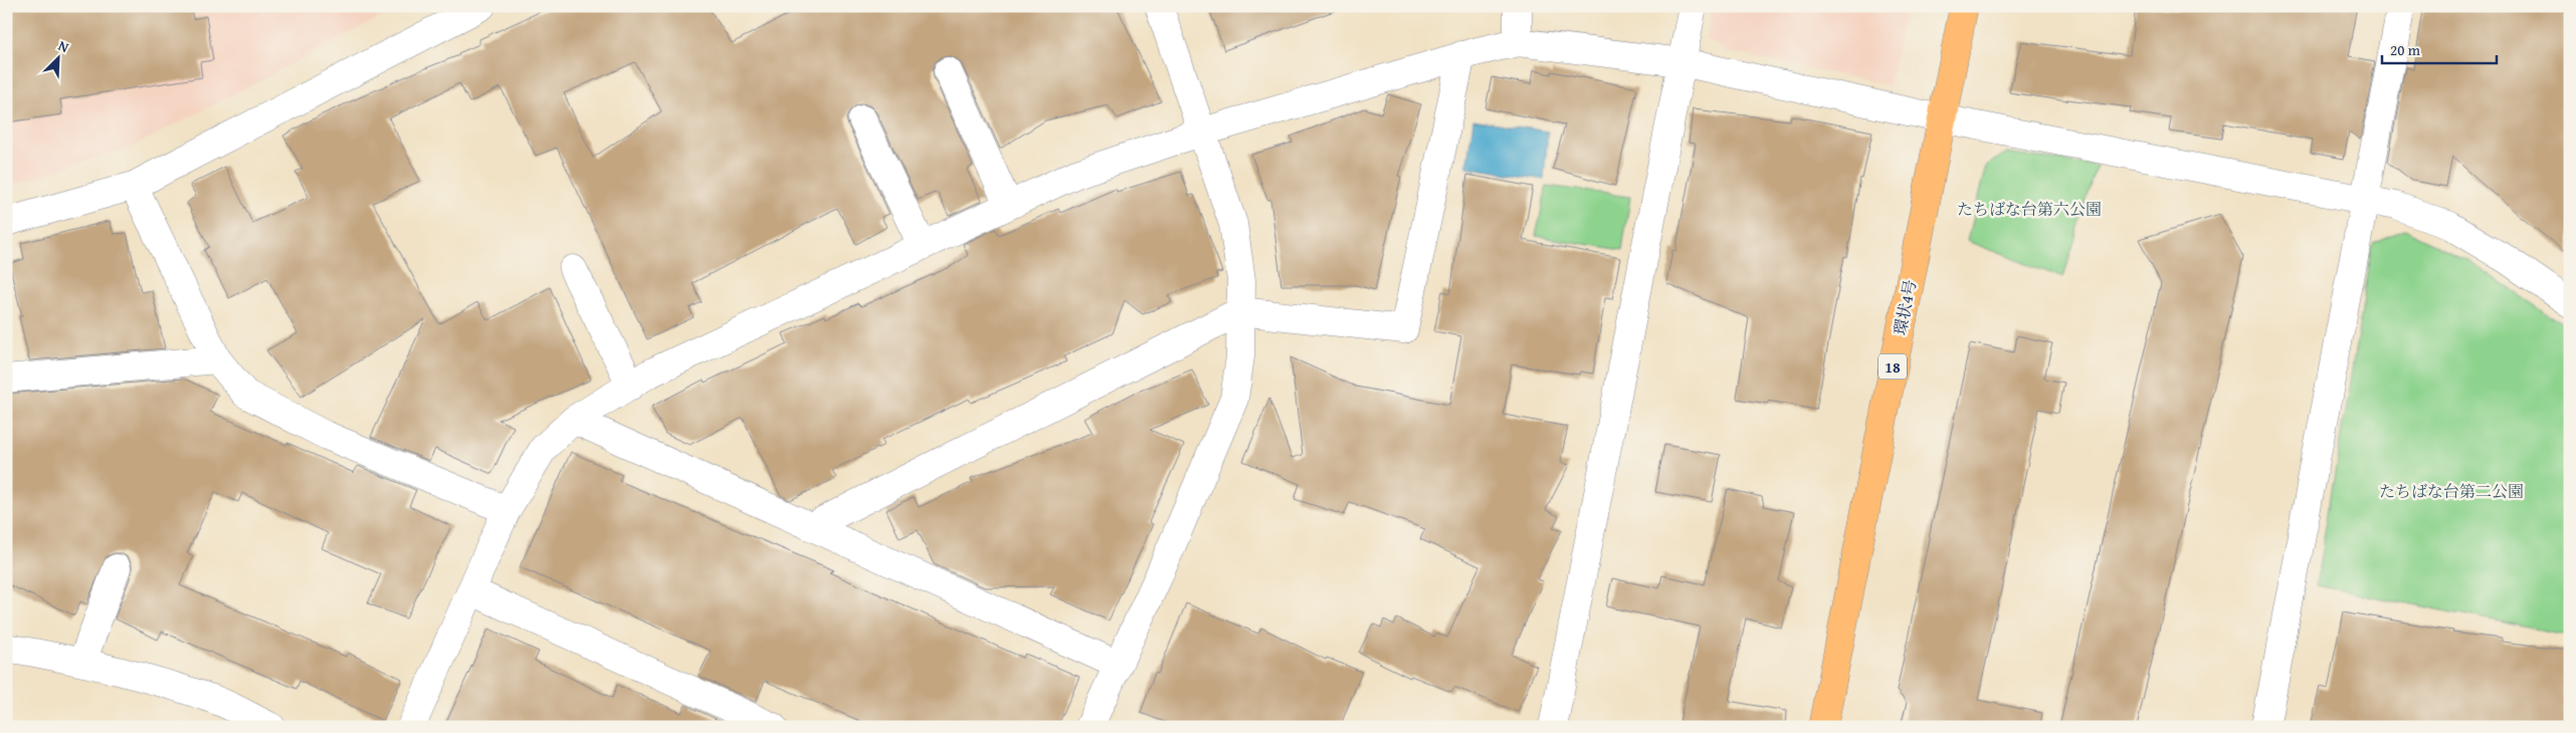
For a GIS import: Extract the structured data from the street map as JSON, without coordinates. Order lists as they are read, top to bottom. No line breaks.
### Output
{"streets":{"main road":["環状4号","18"]},"parks":["たちばな台第六公園","たちばな台第二公園"],"scale_bar":"20 m","north":"top right"}
